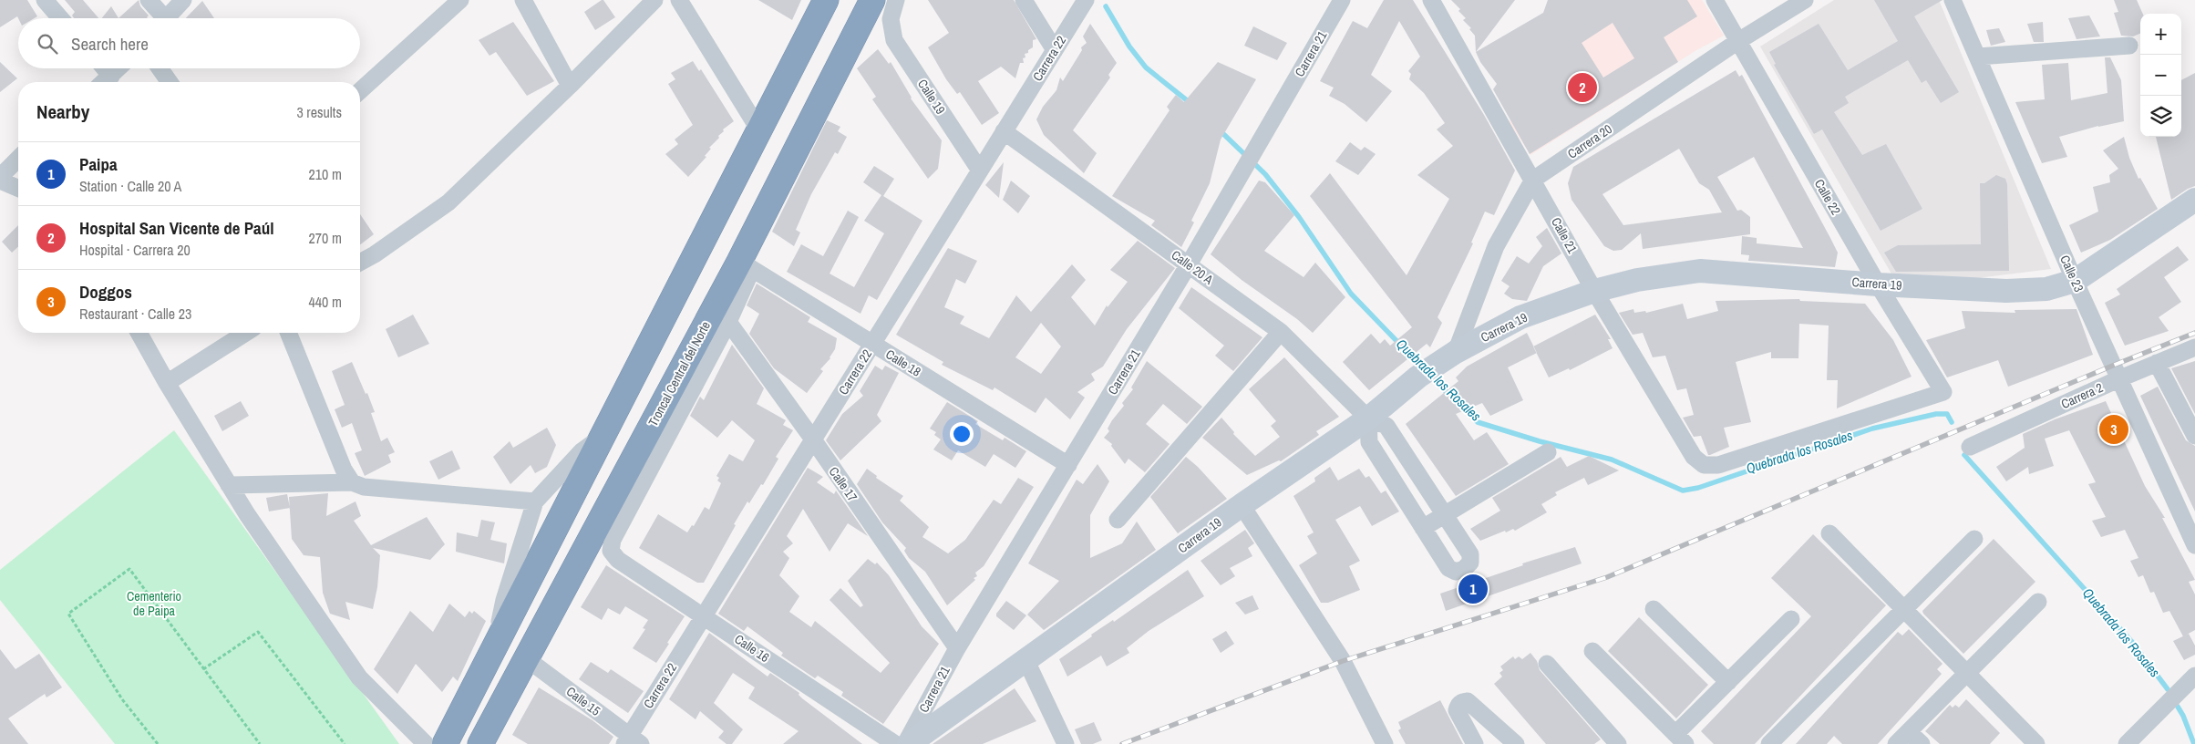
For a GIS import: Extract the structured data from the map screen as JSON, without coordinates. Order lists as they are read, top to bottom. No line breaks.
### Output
{"streets":{"highway":["Troncal Central del Norte"],"street":["Carrera 21","Carrera 22","Calle 19","Carrera 20","Calle 22","Calle 21","Calle 20 A","Calle 23","Carrera 19","Calle 18","Carrera 2","Calle 17","Calle 16","Calle 15"]},"crossings":[["Carrera 21","Calle 20 A"],["Carrera 21","Calle 18"],["Carrera 21","Calle 17"],["Carrera 22","Calle 19"],["Carrera 22","Calle 20 A"],["Carrera 22","Calle 18"],["Carrera 22","Calle 17"],["Carrera 22","Calle 16"],["Carrera 22","Calle 15"],["Carrera 20","Calle 22"],["Carrera 20","Calle 21"],["Carrera 20","Carrera 19"],["Calle 22","Calle 21"],["Calle 22","Carrera 19"],["Calle 21","Carrera 19"],["Calle 20 A","Carrera 19"],["Calle 23","Carrera 19"],["Calle 23","Carrera 2"],["Calle 18","Troncal Central del Norte"],["Troncal Central del Norte","Calle 15"],["Calle 17","Calle 16"]],"water":["Quebrada los Rosales"],"parks":["Cementerio de Paipa"],"page":{"map_buttons":["+","−"],"search":"Search here","pins":["2","3","1"],"heading":["Nearby","3 results"],"list":[{"mark":"1","name":"Paipa","note":"Station · Calle 20 A","value":"210 m"},{"mark":"2","name":"Hospital San Vicente de Paúl","note":"Hospital · Carrera 20","value":"270 m"},{"mark":"3","name":"Doggos","note":"Restaurant · Calle 23","value":"440 m"}]}}
